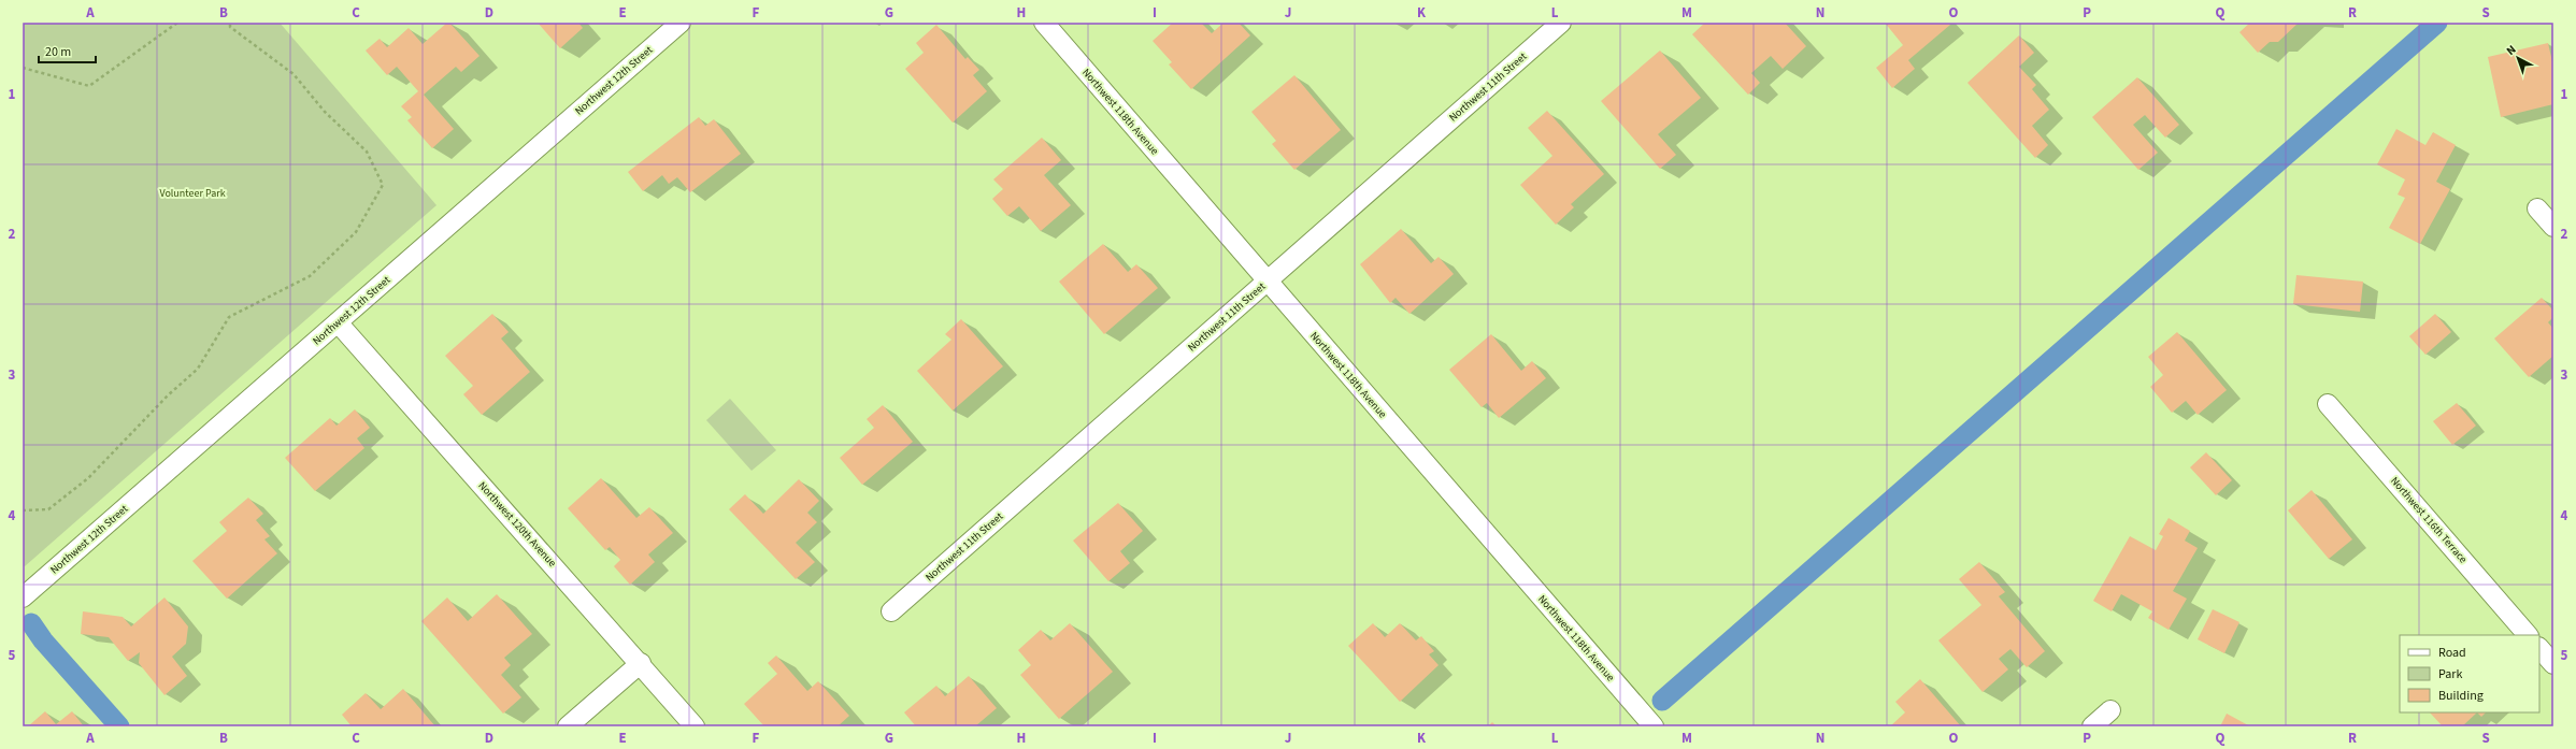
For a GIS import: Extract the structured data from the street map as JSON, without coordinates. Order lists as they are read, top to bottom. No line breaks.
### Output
{"streets":{"street":["Northwest 12th Street","Northwest 11th Street","Northwest 118th Avenue","Northwest 116th Terrace","Northwest 120th Avenue"]},"crossings":[["Northwest 12th Street","Northwest 120th Avenue"],["Northwest 11th Street","Northwest 118th Avenue"]],"parks":["Volunteer Park"],"legend":["Road","Park","Building"],"scale_bar":"20 m","north":"top left","grid":{"columns":["A","B","C","D","E","F","G","H","I","J","K","L","M","N","O","P","Q","R","S"],"rows":["1","2","3","4","5"]}}
